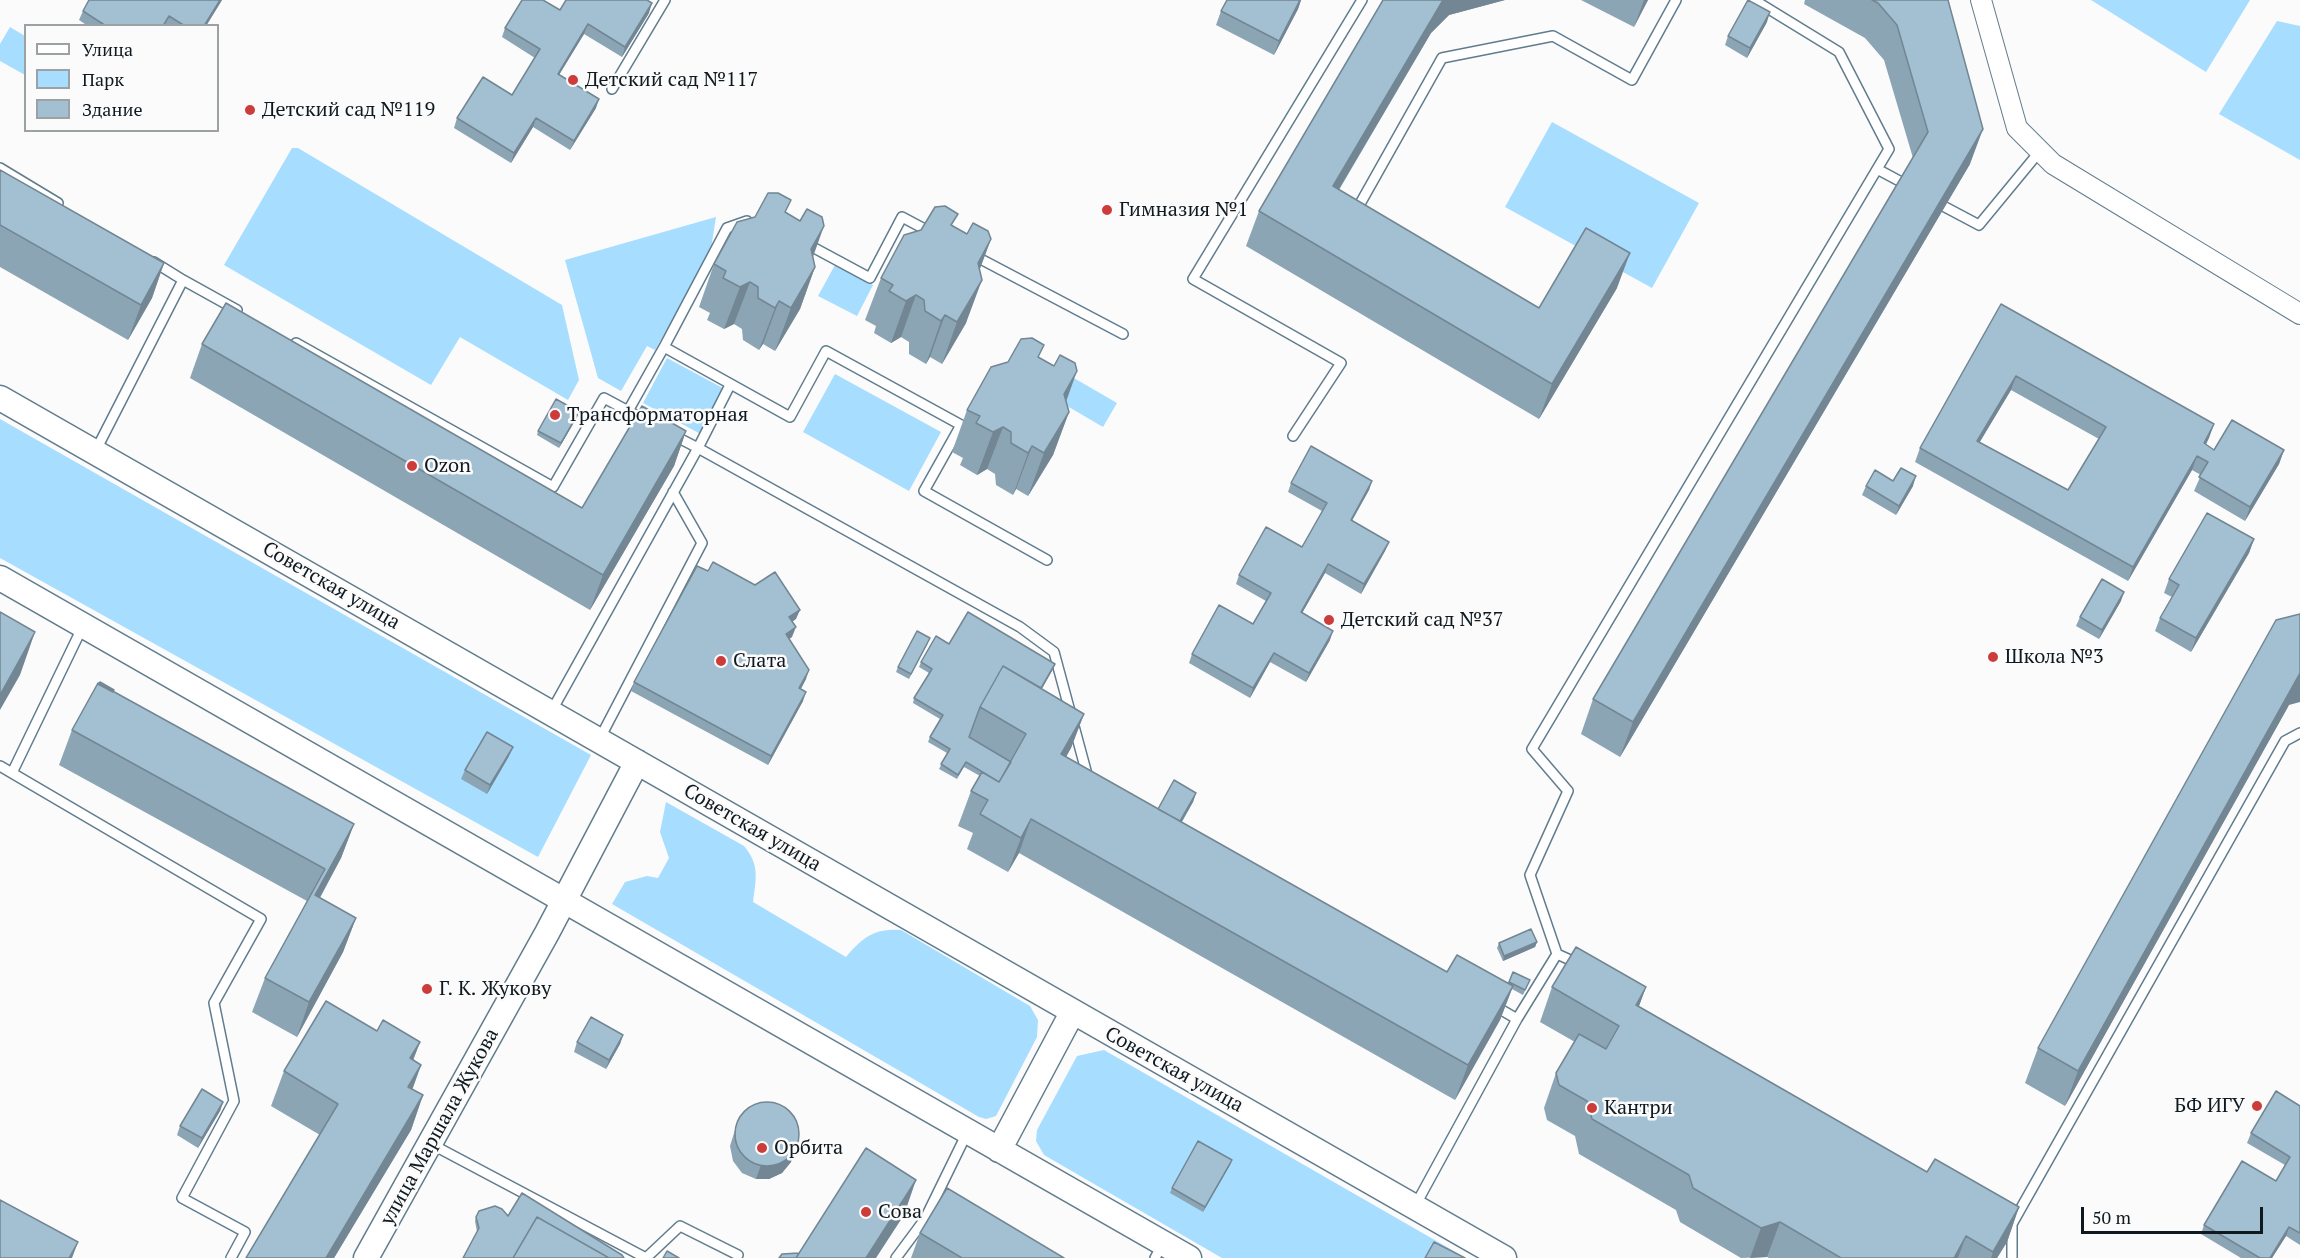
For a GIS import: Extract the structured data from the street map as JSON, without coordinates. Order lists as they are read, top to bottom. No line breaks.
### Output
{"streets":{"street":["Советская улица","улица Маршала Жукова"]},"crossings":[["Советская улица","улица Маршала Жукова"]],"places":["Детский сад №117","Детский сад №119","Гимназия №1","Трансформаторная","Ozon","Детский сад №37","Школа №3","Слата","Г. К. Жукову","БФ ИГУ","Кантри","Орбита","Сова"],"legend":["Улица","Парк","Здание"],"scale_bar":"50 m"}
